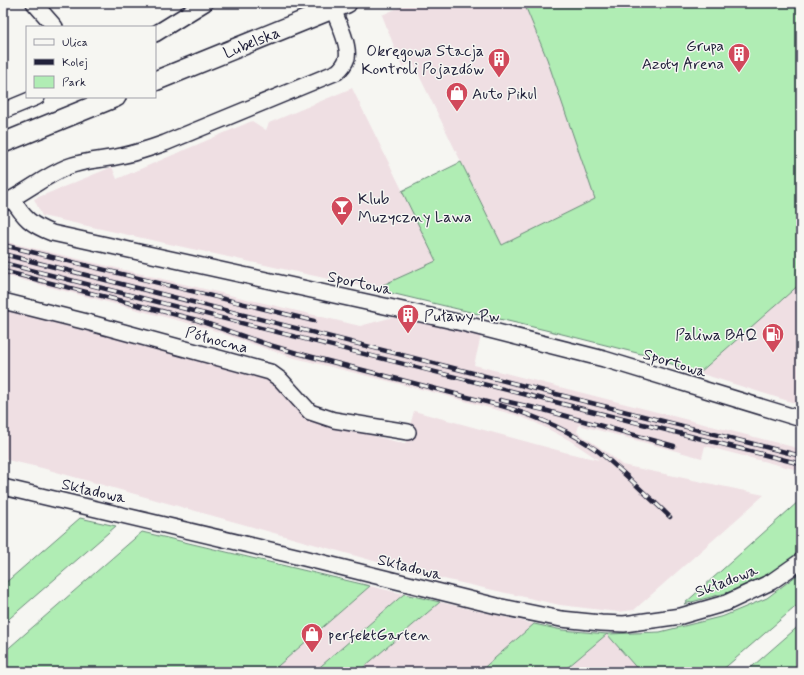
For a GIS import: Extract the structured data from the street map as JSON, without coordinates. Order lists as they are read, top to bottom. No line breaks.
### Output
{"streets":{"main road":["Lubelska"],"street":["Sportowa","Północna","Składowa"]},"places":{"building":["Grupa Azoty Arena","Okręgowa Stacja Kontroli Pojazdów","Puławy Pw"],"shop":["Auto Pikul","perfektGarten"],"bar":["Klub Muzyczny Lawa"],"fuel station":["Paliwa BAQ"]},"legend":["Ulica","Kolej","Park"]}
